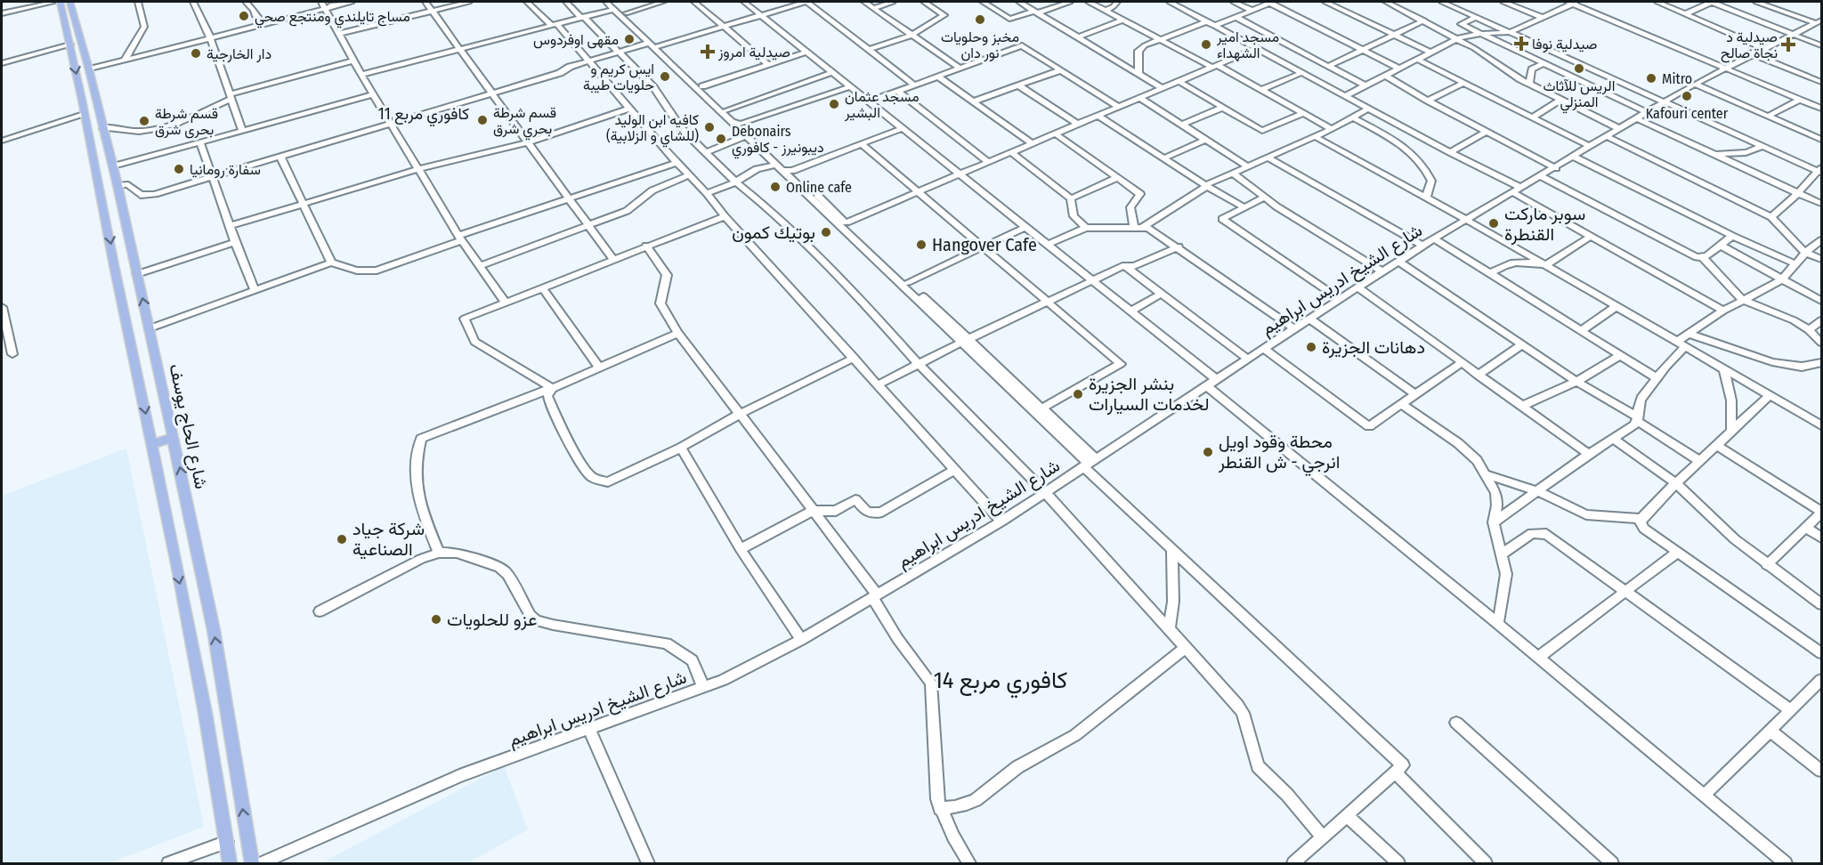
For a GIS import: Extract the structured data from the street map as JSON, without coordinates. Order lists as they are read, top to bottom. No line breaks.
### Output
{"streets":{"main road":["شارع الحاج يوسف"],"street":["شارع الشيخ ادريس ابراهيم"]},"districts":["كافوري مربع 11","كافوري مربع 14"],"places":{"other":["مساج تايلندي ومنتجع صحي","مخبز وحلويات نور دان","مقهى اوفردوس","مسجد امير الشهداء","دار الخارجية","الريس للآثاث المنزلي","ايس كريم و حلويات طيبة","Mitro","Kafouri center","مسجد عثمان البشير","قسم شرطة بحري شرق","قسم شرطة بحرى شرق","كافيه ابن الوليد (للشاي و الزلابية)","Debonairs ديبونيرز - كافوري","سفارة رومانيا","Online cafe","سوبر ماركت القنطرة","بوتيك كمون","Hangover Cafe","دهانات الجزيرة","بنشر الجزيرة لخدمات السيارات","محطة وقود اويل انرجي - ش القنطر","شركة جياد الصناعية","عزو للحلويات"],"health":["صيدلية نوفا","صيدلية د نجاة صالح","صيدلية امروز"]}}
